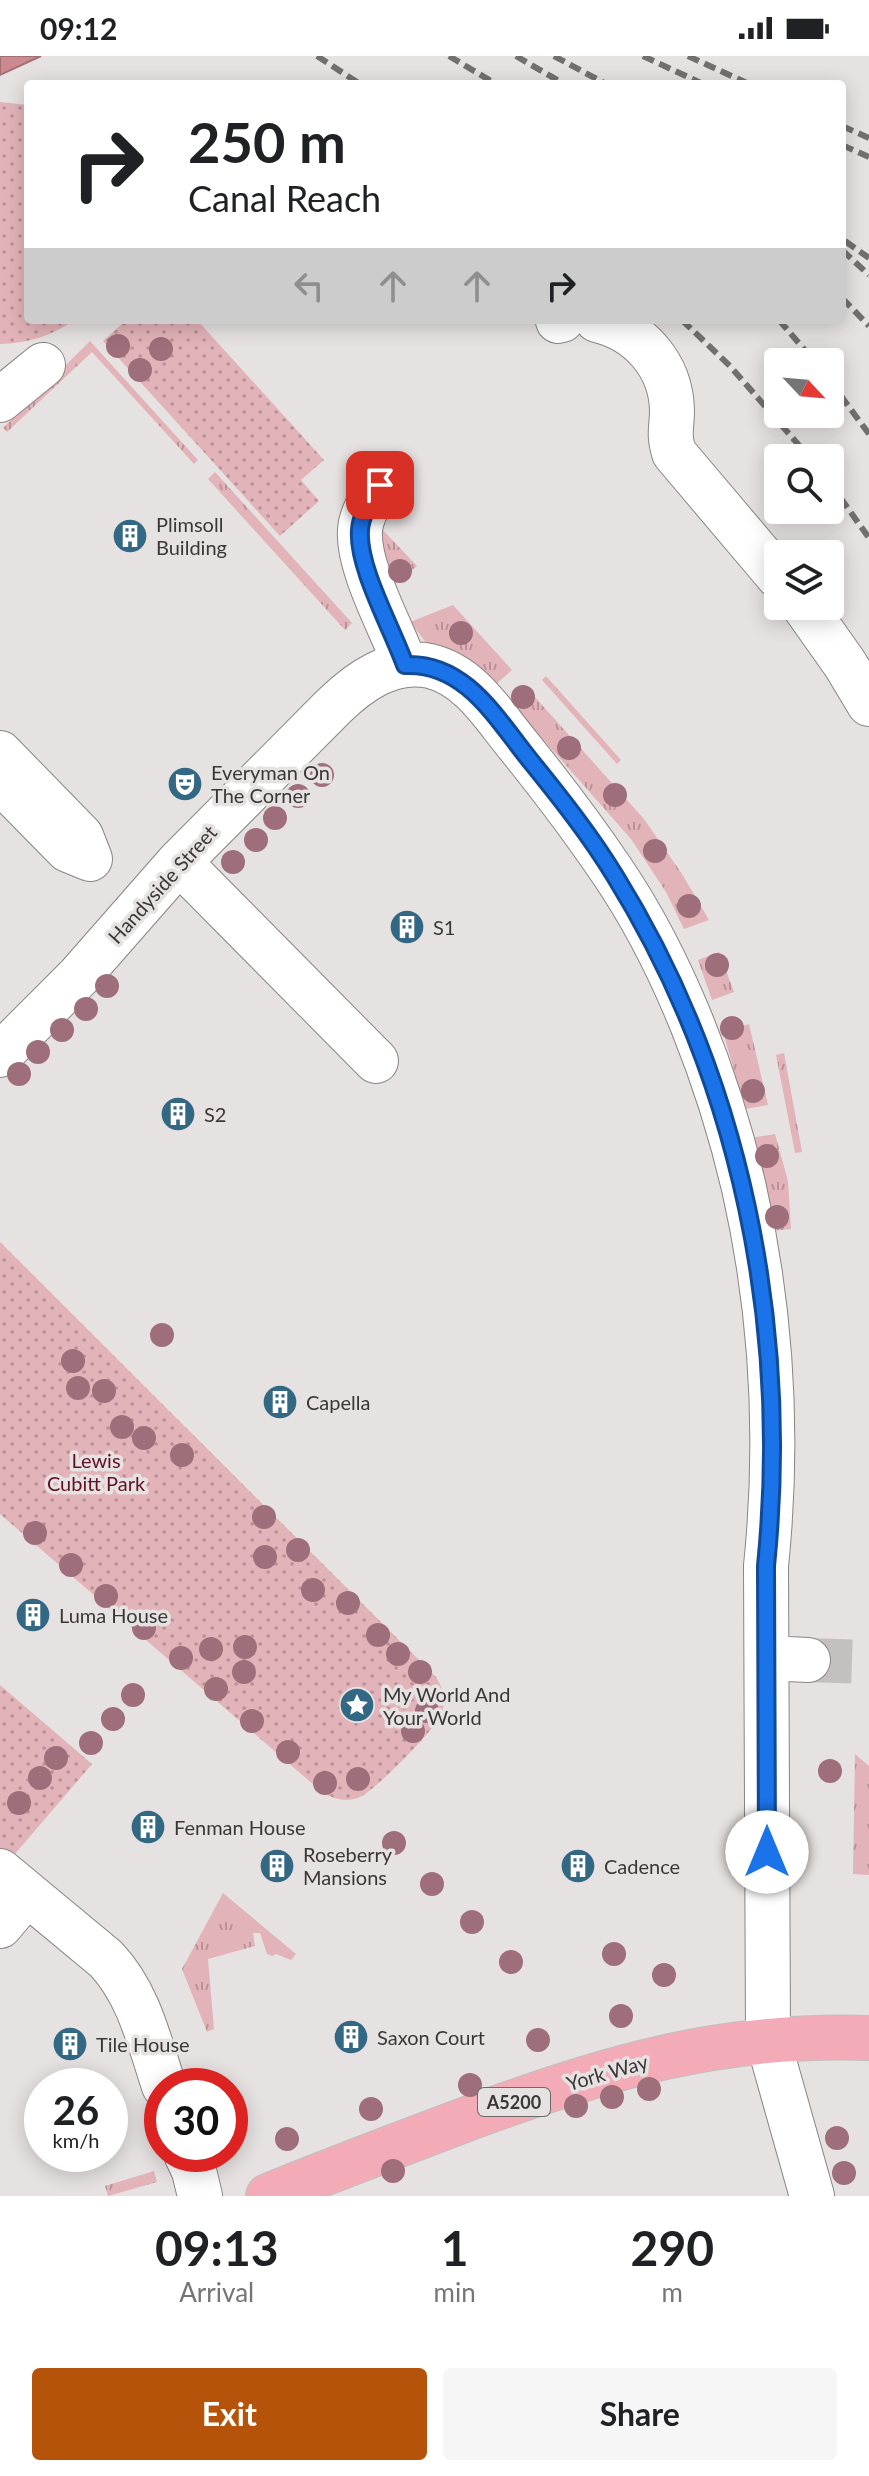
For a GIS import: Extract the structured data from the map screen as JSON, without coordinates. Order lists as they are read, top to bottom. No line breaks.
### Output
{"streets":{"main road":["York Way","A5200"],"street":["Handyside Street"]},"parks":["Lewis Cubitt Park"],"places":{"building":["Plimsoll Building","S1","S2","Capella","Luma House","Fenman House","Roseberry Mansions","Cadence","Saxon Court","Tile House"],"theatre":["Everyman On The Corner"],"place":["My World And Your World"]},"north":"bottom right","page":{"status":"09:12","turn":["250 m","Canal Reach"],"speed":"26 km/h","limit":"30","eta":["09:13","Arrival","1","min","290","m"],"buttons":["Exit","Share"]}}
